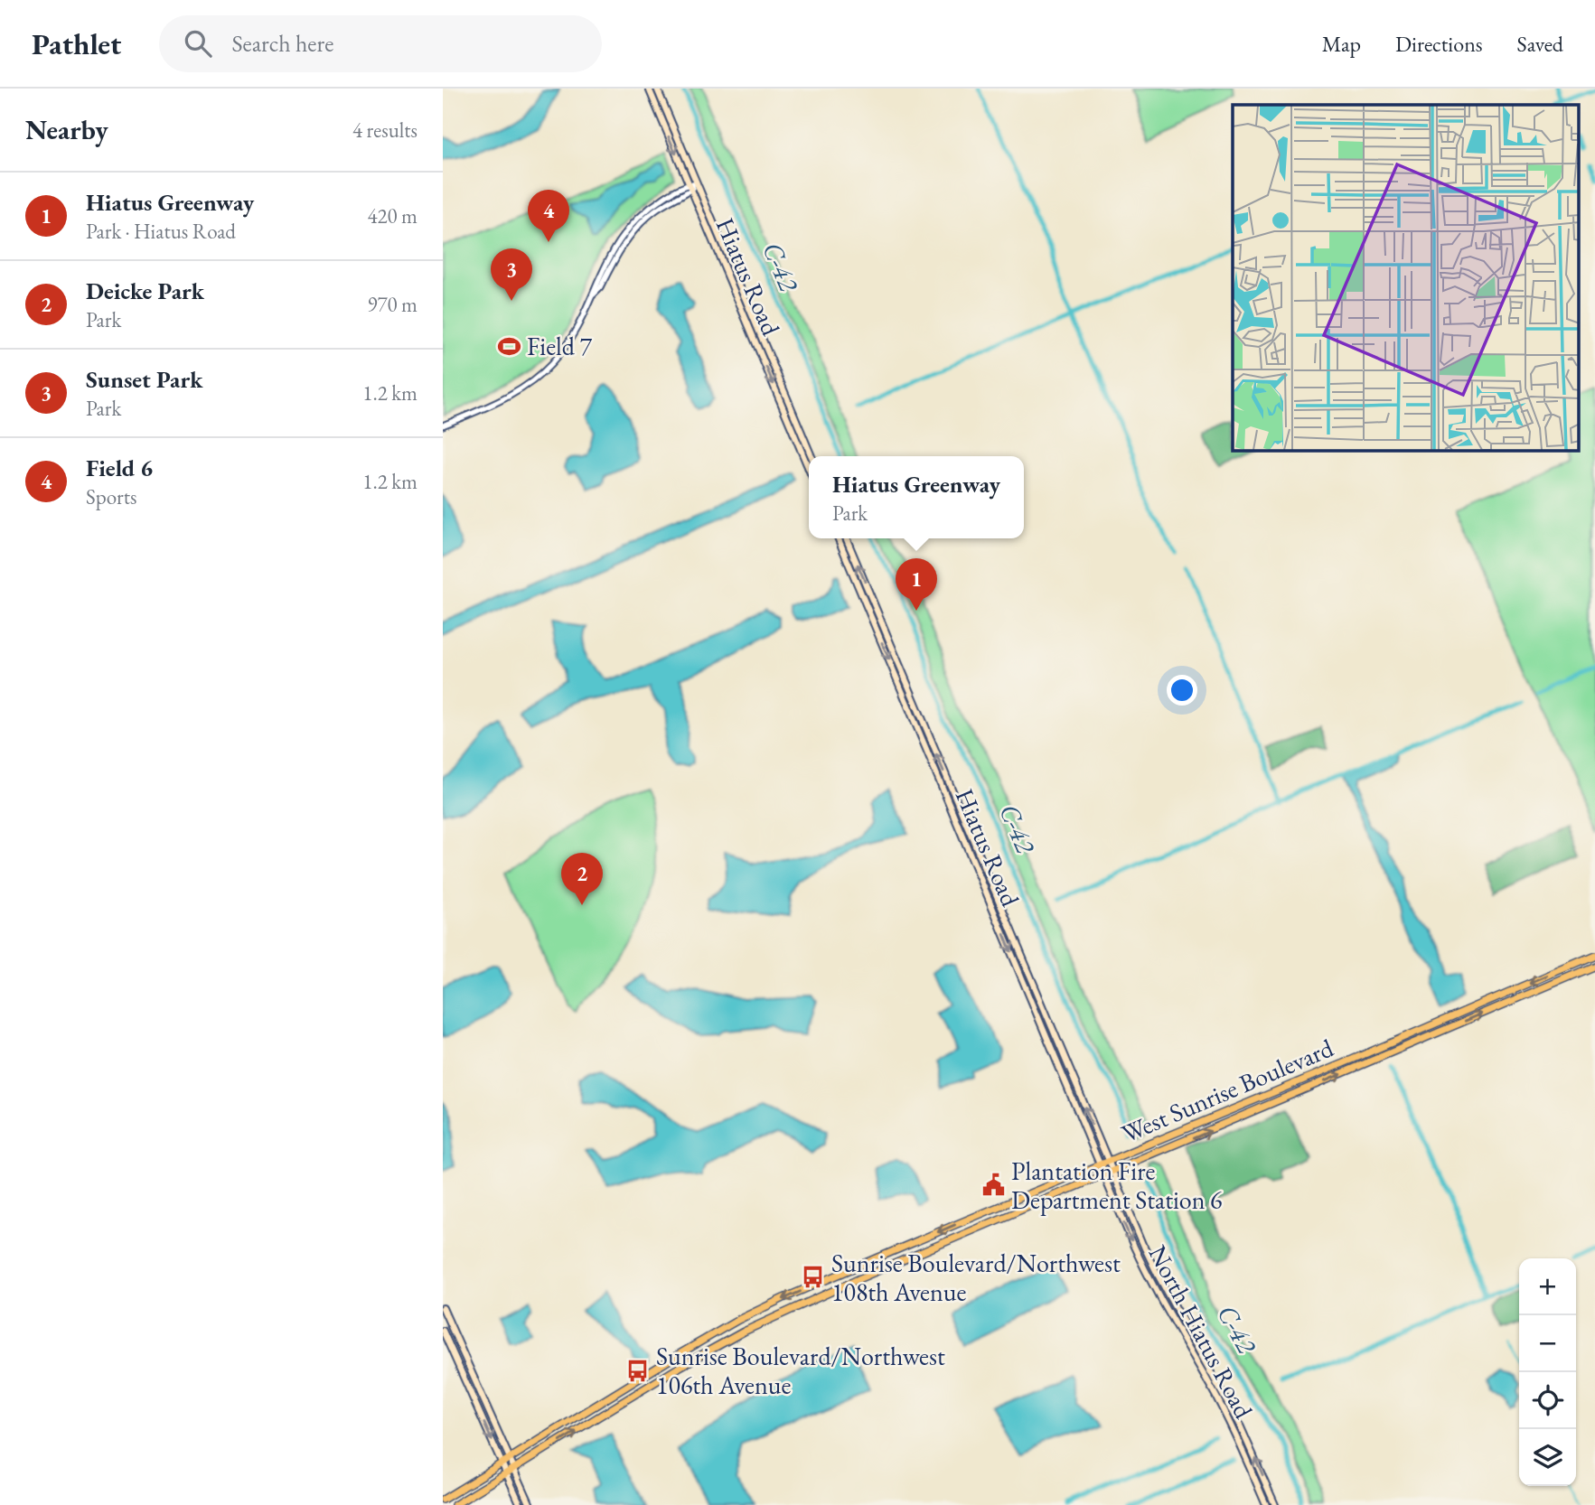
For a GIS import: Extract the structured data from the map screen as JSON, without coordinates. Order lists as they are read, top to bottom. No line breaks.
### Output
{"streets":{"highway":["West Sunrise Boulevard"],"main road":["Hiatus Road","North Hiatus Road"]},"crossings":[["Hiatus Road","West Sunrise Boulevard"],["Hiatus Road","North Hiatus Road"],["West Sunrise Boulevard","North Hiatus Road"]],"water":["C-42"],"places":{"sports":["Field 7"],"public building":["Plantation Fire Department Station 6"],"bus stop":["Sunrise Boulevard/Northwest 108th Avenue","Sunrise Boulevard/Northwest 106th Avenue"]},"page":{"header":"Pathlet","search":"Search here","nav":["Map","Directions","Saved"],"heading":["Nearby","4 results"],"list":[{"mark":"1","name":"Hiatus Greenway","note":"Park · Hiatus Road","value":"420 m"},{"mark":"2","name":"Deicke Park","note":"Park","value":"970 m"},{"mark":"3","name":"Sunset Park","note":"Park","value":"1.2 km"},{"mark":"4","name":"Field 6","note":"Sports","value":"1.2 km"}],"pins":["4","3","1","2"],"popup":["Hiatus Greenway","Park"],"map_buttons":["+","−"]}}
